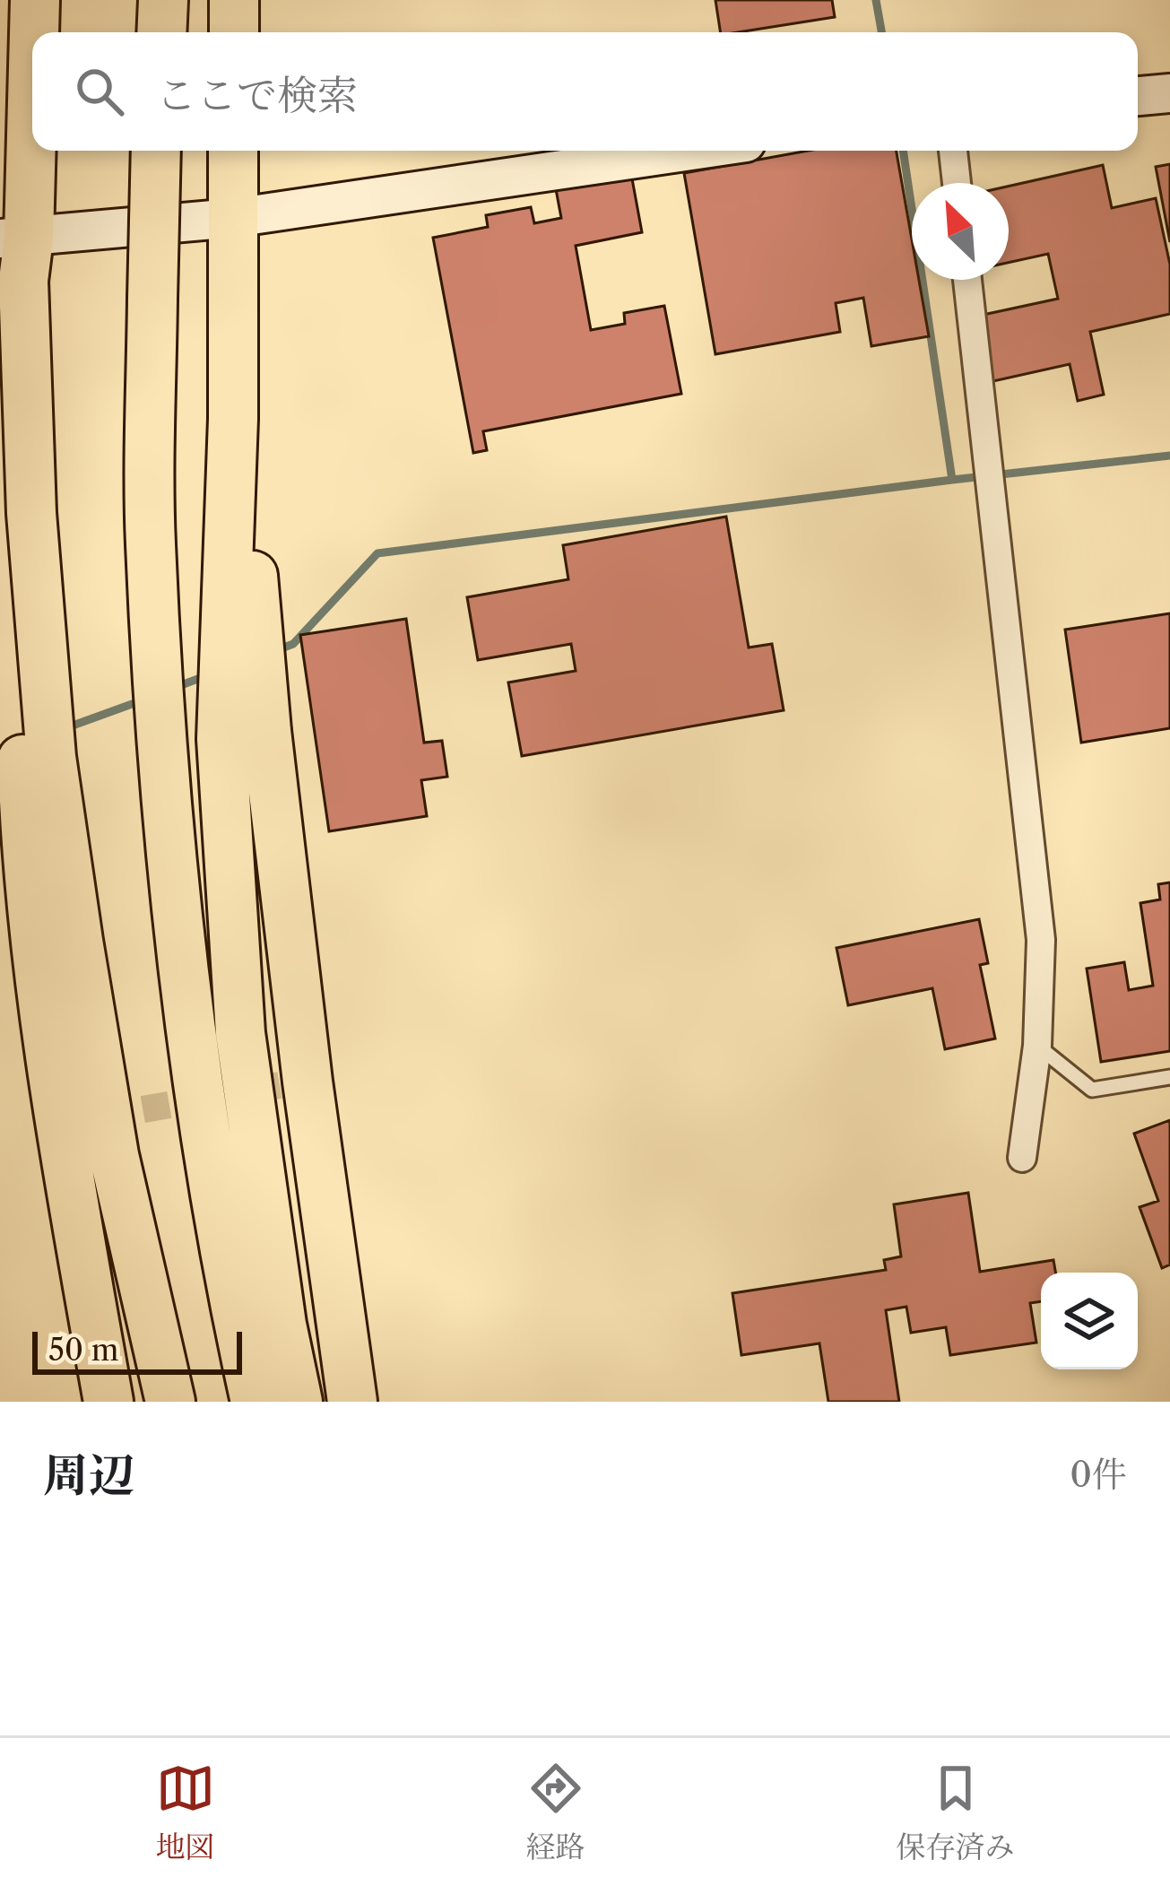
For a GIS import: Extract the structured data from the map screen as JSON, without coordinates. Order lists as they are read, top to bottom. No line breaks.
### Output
{"scale_bar":"50 m","north":"top left","page":{"search":"ここで検索","scale":"50 m","heading":["周辺","0件"],"nav":["地図","経路","保存済み"]}}
